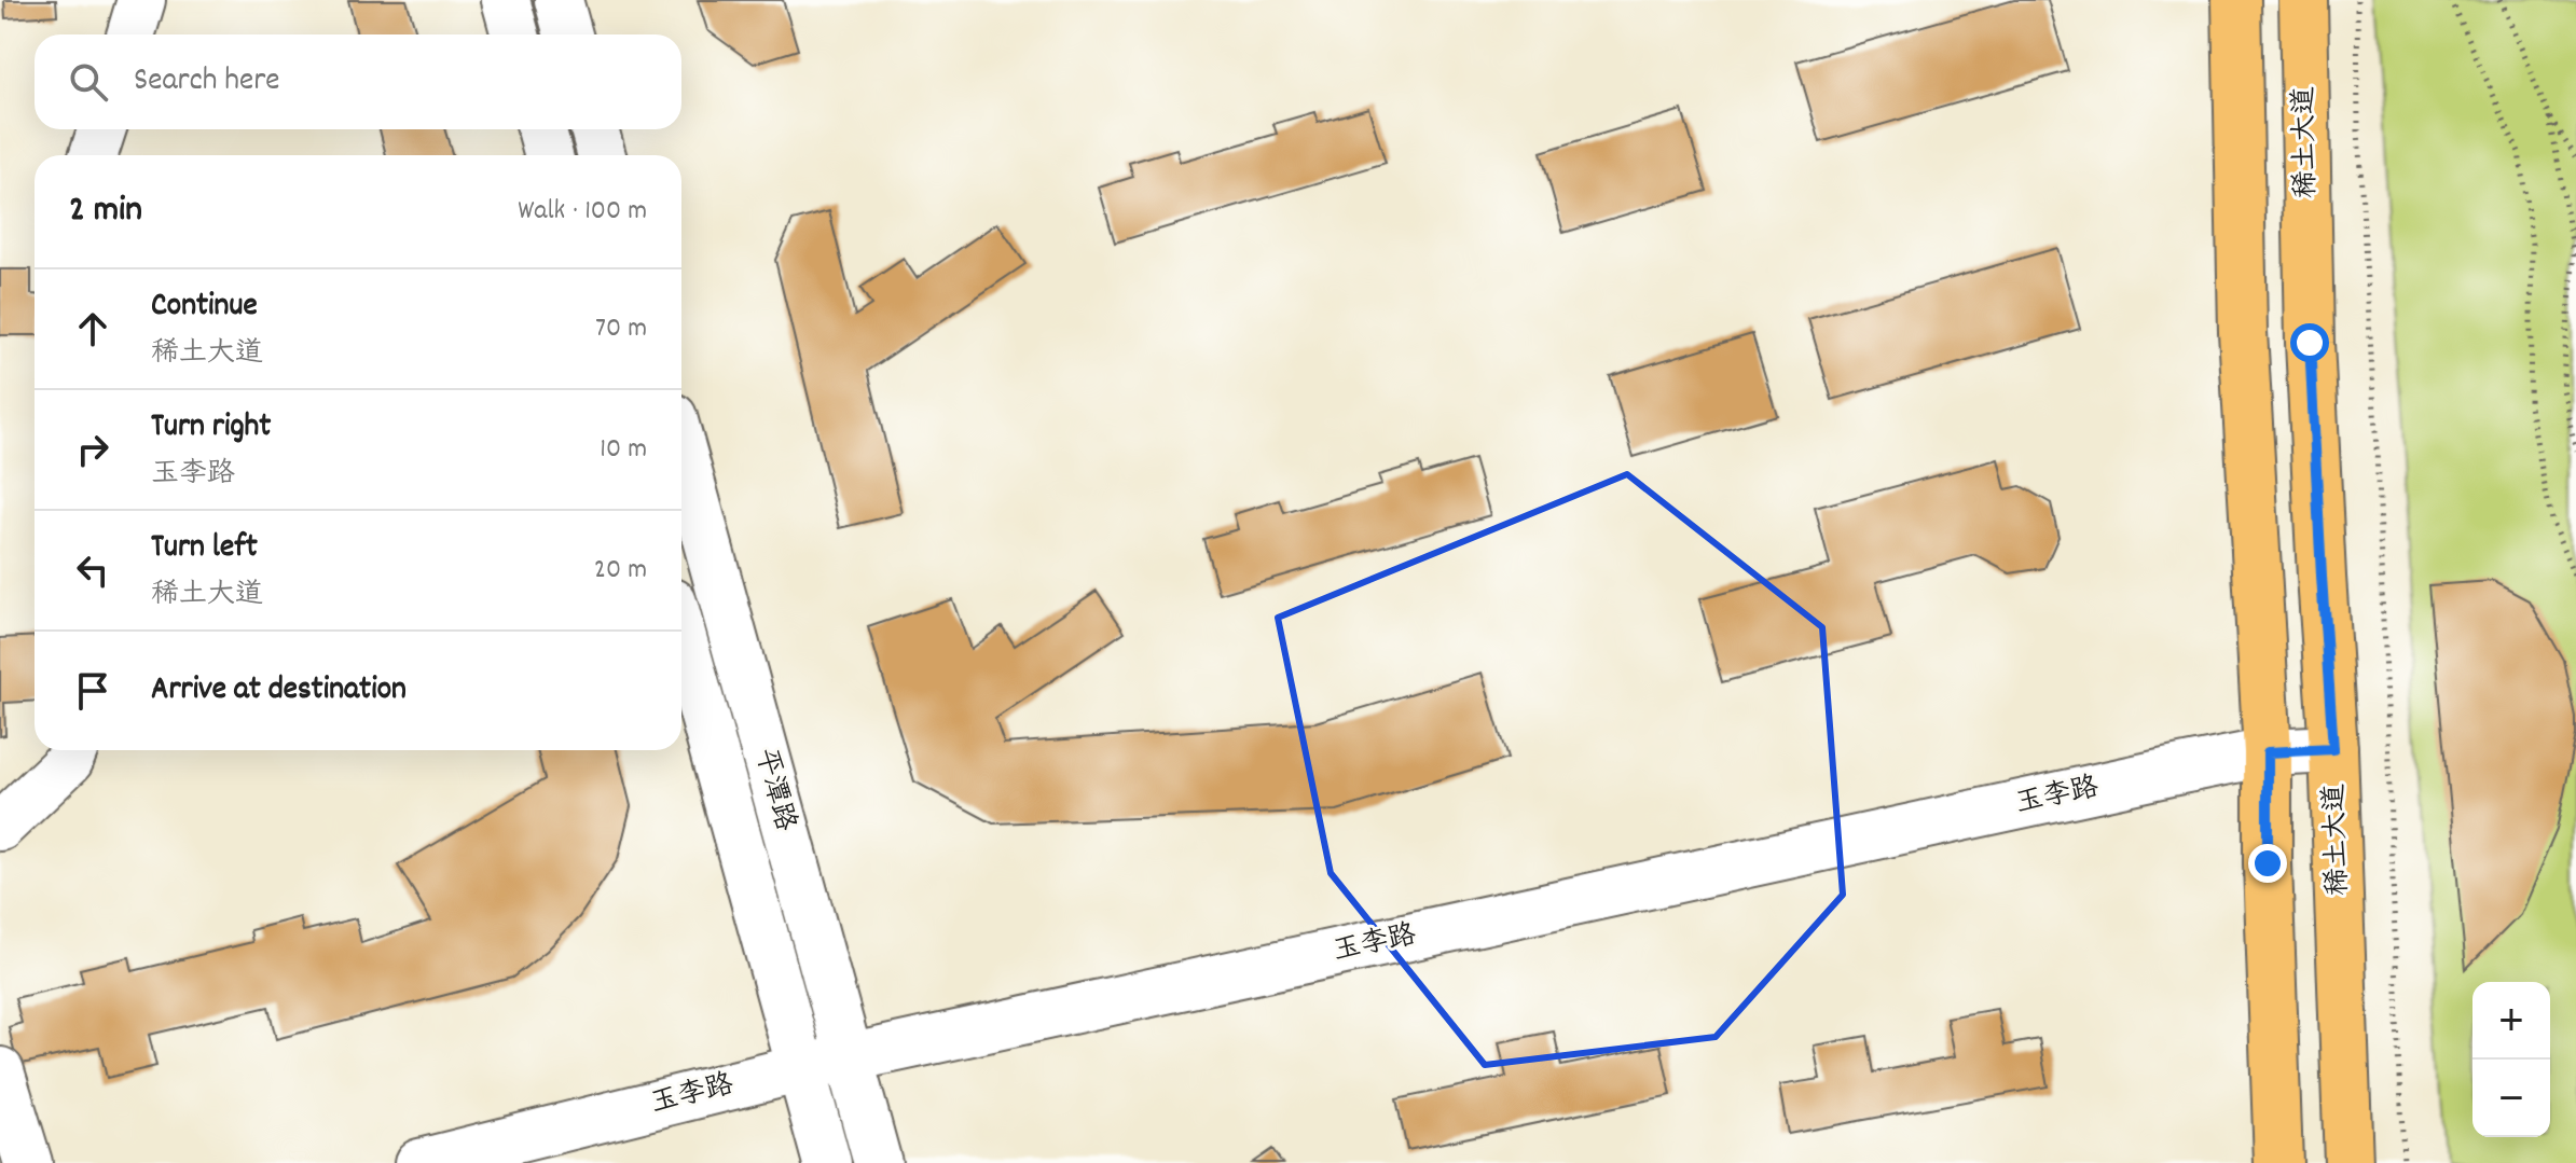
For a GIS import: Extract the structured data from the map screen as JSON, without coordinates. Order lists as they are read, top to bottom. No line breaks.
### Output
{"streets":{"main road":["稀土大道"],"street":["平潭路","玉李路"]},"crossings":[["稀土大道","玉李路"],["平潭路","玉李路"]],"page":{"search":"Search here","heading":["2 min","Walk · 100 m"],"list":[["Continue","稀土大道","70 m"],["Turn right","玉李路","10 m"],["Turn left","稀土大道","20 m"],"Arrive at destination"],"map_buttons":["+","−"]}}
